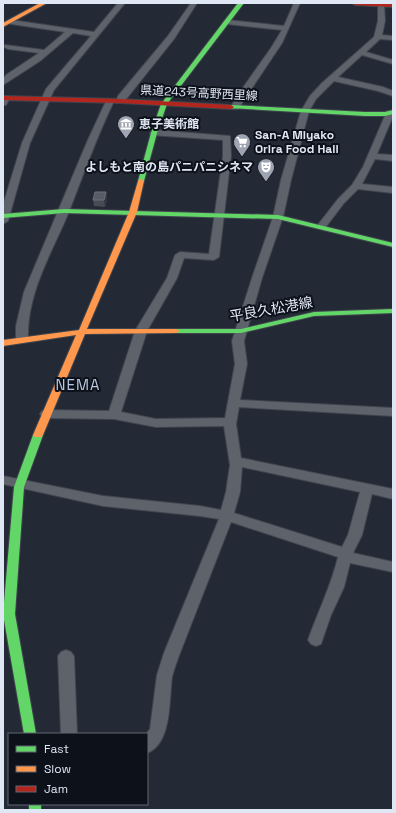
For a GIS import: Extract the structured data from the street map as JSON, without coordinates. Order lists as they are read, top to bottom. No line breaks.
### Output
{"streets":{"street":["県道243号高野西里線","平良久松港線"]},"districts":["NEMA"],"places":{"museum":["恵子美術館"],"supermarket":["San-A Miyako Orira Food Hall"],"theatre":["よしもと南の島パニパニシネマ"]},"legend":["Fast","Slow","Jam"]}
